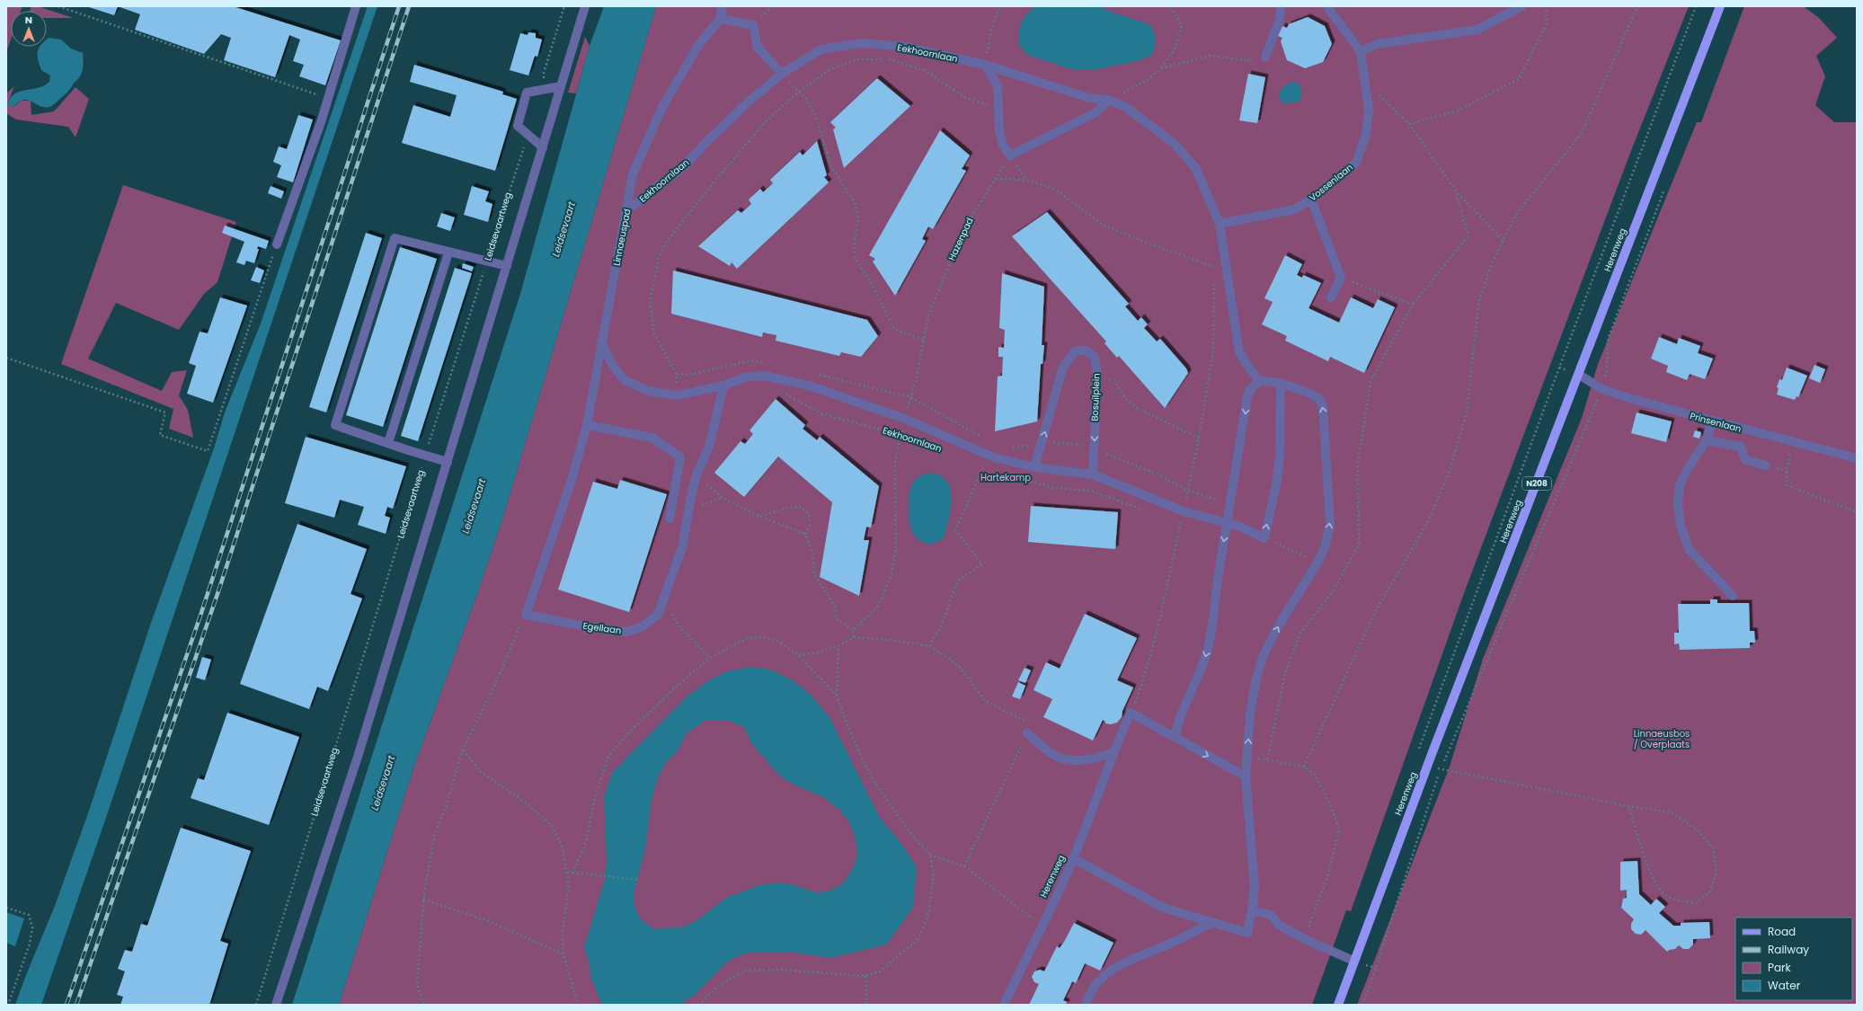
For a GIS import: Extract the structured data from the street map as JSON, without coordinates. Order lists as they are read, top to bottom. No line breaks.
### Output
{"streets":{"main road":["Herenweg","N208"],"street":["Eekhoornlaan","Vossenlaan","Linnaeuspad","Bosuilplein","Prinsenlaan","Egellaan"],"path":["Leidsevaartweg","Hazenpad"]},"crossings":[["Eekhoornlaan","Vossenlaan"],["Eekhoornlaan","Linnaeuspad"],["Eekhoornlaan","Hazenpad"],["Eekhoornlaan","Bosuilplein"],["Eekhoornlaan","Egellaan"],["Herenweg","Prinsenlaan"]],"water":["Leidsevaart"],"parks":["Hartekamp","Linnaeusbos / Overplaats"],"legend":["Road","Railway","Park","Water"],"north":"top"}
